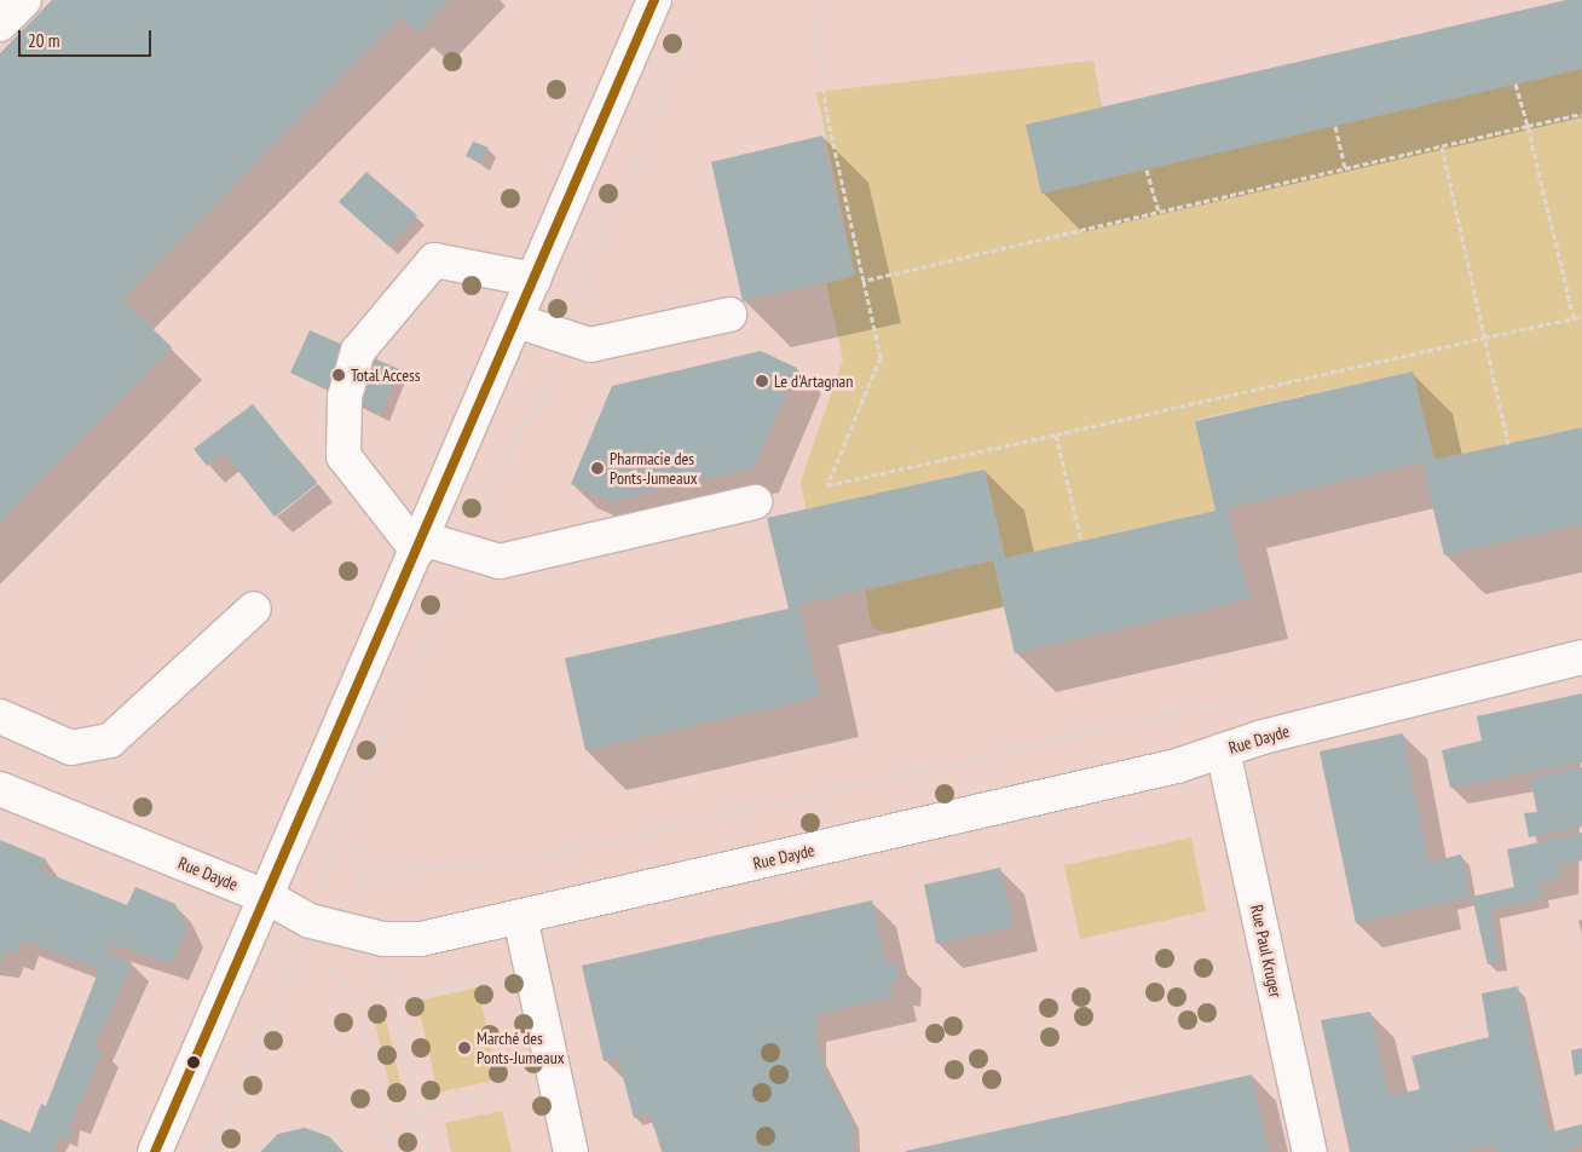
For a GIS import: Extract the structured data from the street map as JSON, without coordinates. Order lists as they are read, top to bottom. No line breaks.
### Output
{"streets":{"street":["Rue Dayde","Rue Paul Kruger"]},"crossings":[["Rue Dayde","Rue Paul Kruger"]],"places":["Total Access","Le d'Artagnan","Pharmacie des Ponts-Jumeaux","Marché des Ponts-Jumeaux"],"scale_bar":"20 m"}
